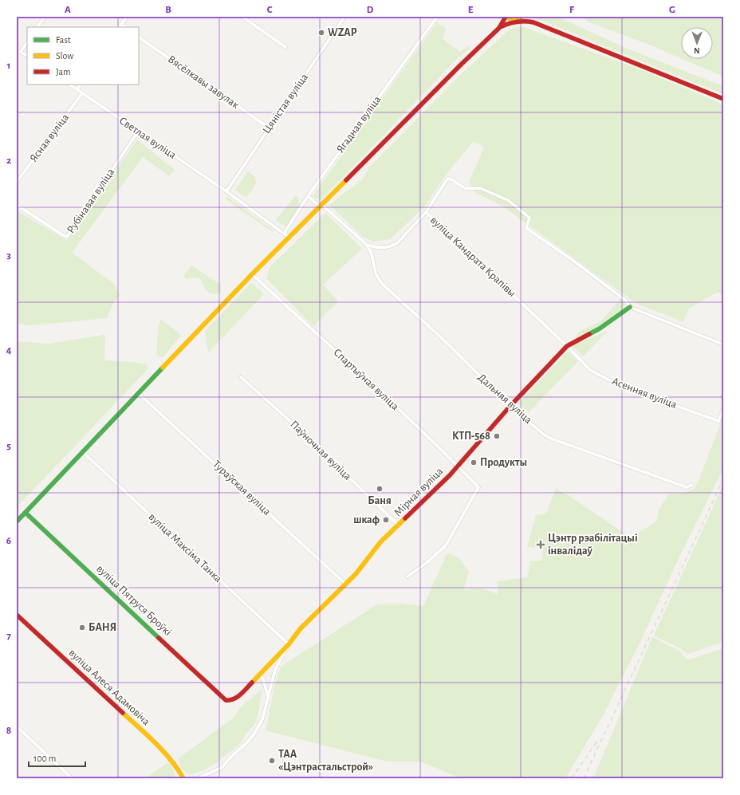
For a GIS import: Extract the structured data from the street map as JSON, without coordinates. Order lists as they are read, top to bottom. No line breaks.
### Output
{"streets":{"street":["Вясёлкавы завулак","Цяністая вуліца","Ягадная вуліца","Ясная вуліца","Светлая вуліца","Рубінавая вуліца","вуліца Кандрата Крапівы","Спартыўная вуліца","Асенняя вуліца","Дальняя вуліца","Паўночная вуліца","Тураўская вуліца","Мірная вуліца","вуліца Максіма Танка","вуліца Пятруся Броўкі","вуліца Алеся Адамовіча"]},"crossings":[["Вясёлкавы завулак","Цяністая вуліца"],["Цяністая вуліца","Светлая вуліца"],["Ягадная вуліца","Светлая вуліца"],["Ясная вуліца","Светлая вуліца"],["Светлая вуліца","Рубінавая вуліца"],["вуліца Кандрата Крапівы","Асенняя вуліца"],["вуліца Кандрата Крапівы","Мірная вуліца"],["Спартыўная вуліца","Мірная вуліца"],["Асенняя вуліца","Мірная вуліца"],["Дальняя вуліца","Мірная вуліца"],["Паўночная вуліца","Мірная вуліца"],["Тураўская вуліца","Мірная вуліца"],["Мірная вуліца","вуліца Максіма Танка"],["Мірная вуліца","вуліца Пятруся Броўкі"]],"places":{"other":["WZAP","КТП-568","Продукты","Баня","шкаф","БАНЯ","ТАА «Цэнтрастальстрой»"],"health":["Цэнтр рэабілітацыі інвалідаў"]},"legend":["Fast","Slow","Jam"],"scale_bar":"100 m","north":"bottom","grid":{"columns":["A","B","C","D","E","F","G"],"rows":["1","2","3","4","5","6","7","8"]}}
